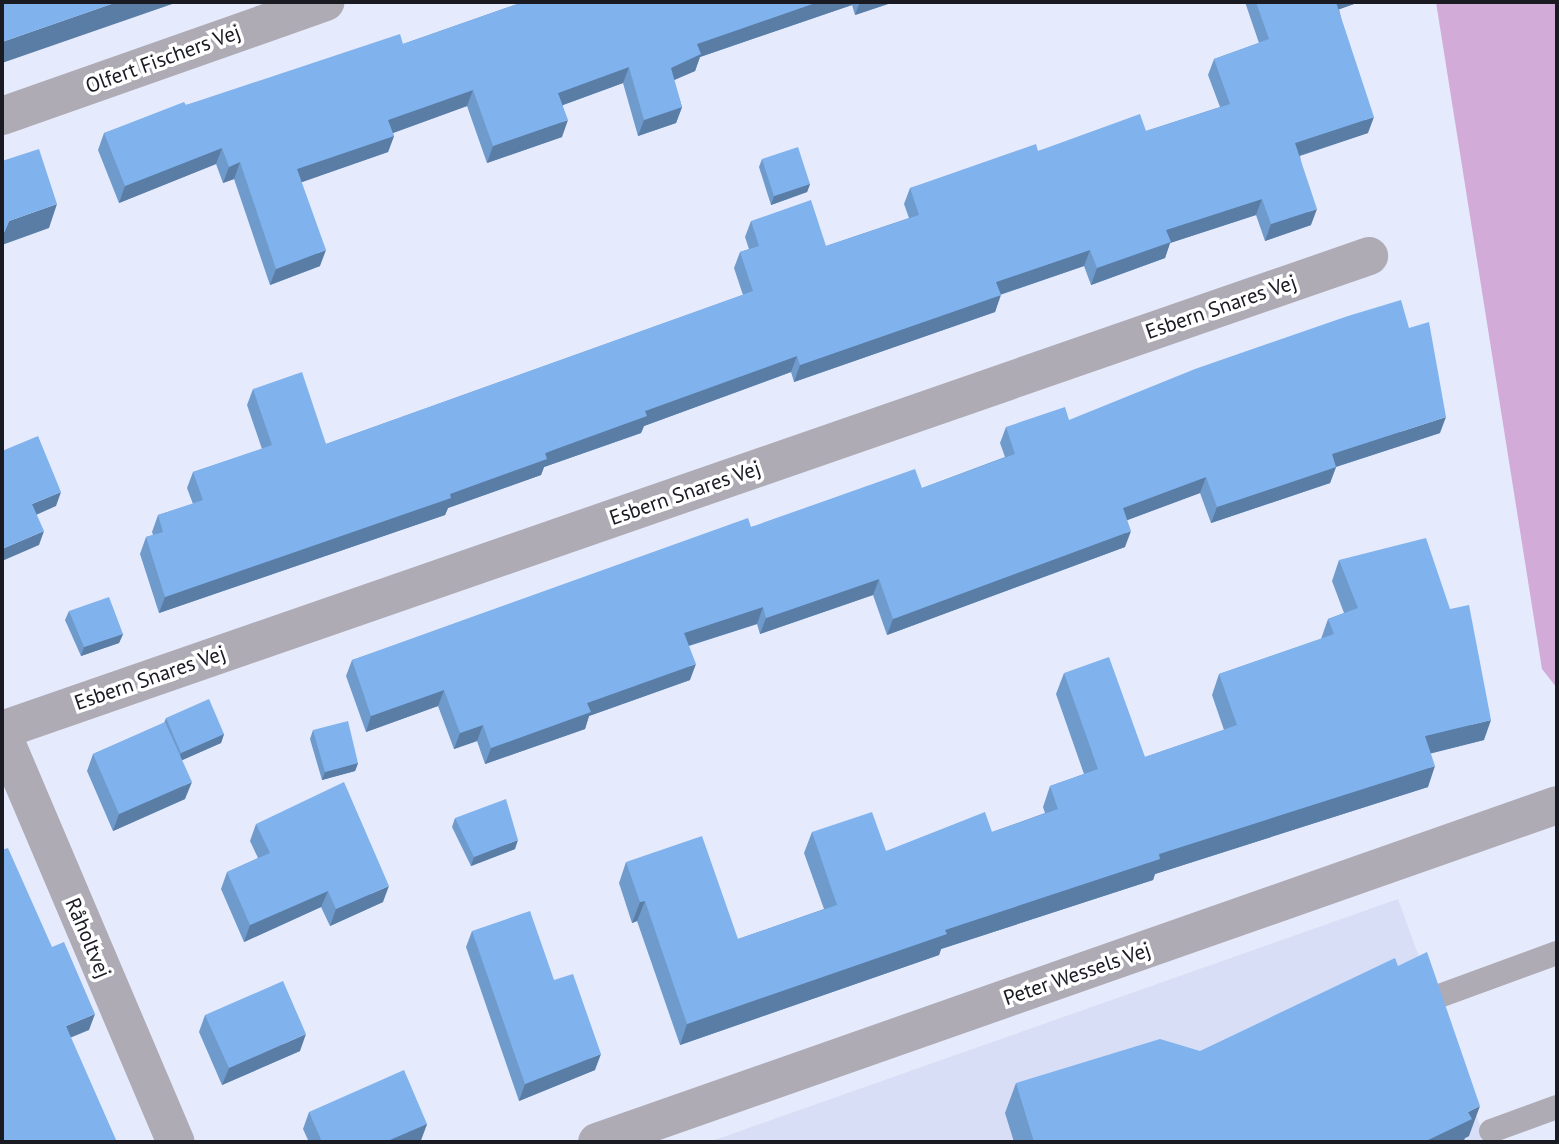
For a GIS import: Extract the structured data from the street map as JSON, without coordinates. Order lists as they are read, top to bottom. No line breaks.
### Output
{"streets":{"street":["Olfert Fischers Vej","Esbern Snares Vej","Råholtvej","Peter Wessels Vej"]},"crossings":[["Esbern Snares Vej","Råholtvej"]]}
